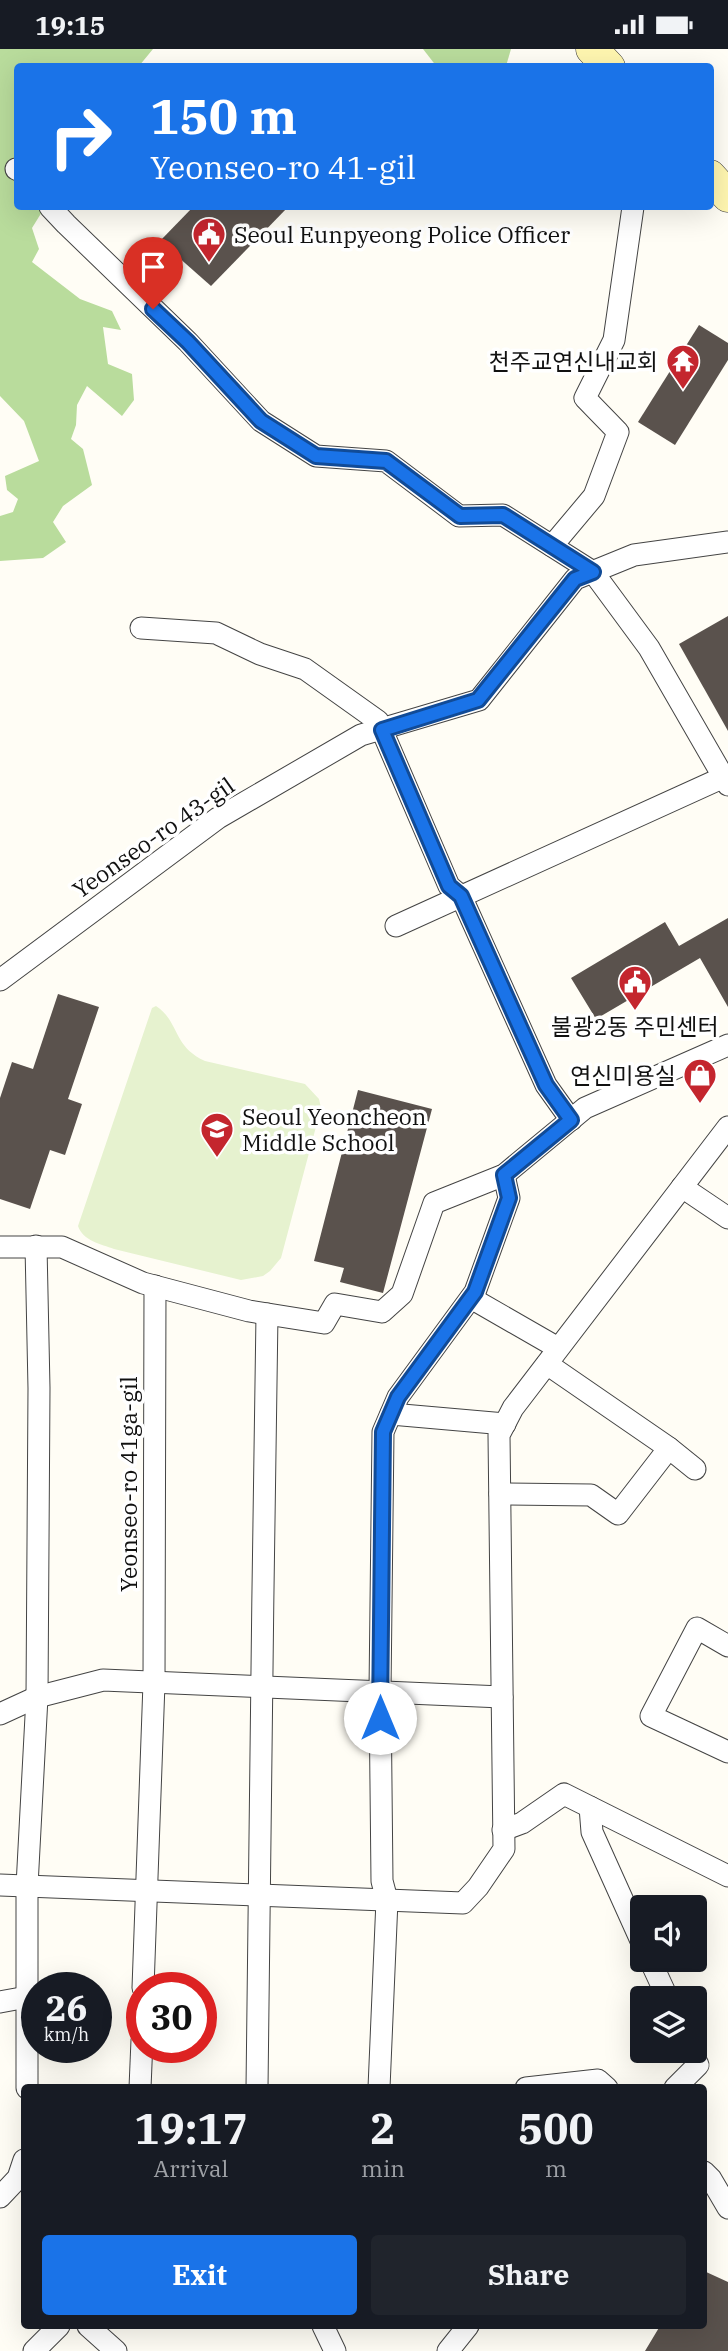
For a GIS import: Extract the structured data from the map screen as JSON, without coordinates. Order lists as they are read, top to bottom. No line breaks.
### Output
{"streets":{"street":["Yeonseo-ro 43-gil","Yeonseo-ro 41ga-gil"]},"places":{"public building":["Seoul Eunpyeong Police Officer","불광2동 주민센터"],"temple":["천주교연신내교회"],"shop":["연신미용실"],"school or university":["Seoul Yeoncheon Middle School"]},"page":{"status":"19:15","turn":["150 m","Yeonseo-ro 41-gil"],"speed":"26 km/h","limit":"30","eta":["19:17","Arrival","2","min","500","m"],"buttons":["Exit","Share"]}}
